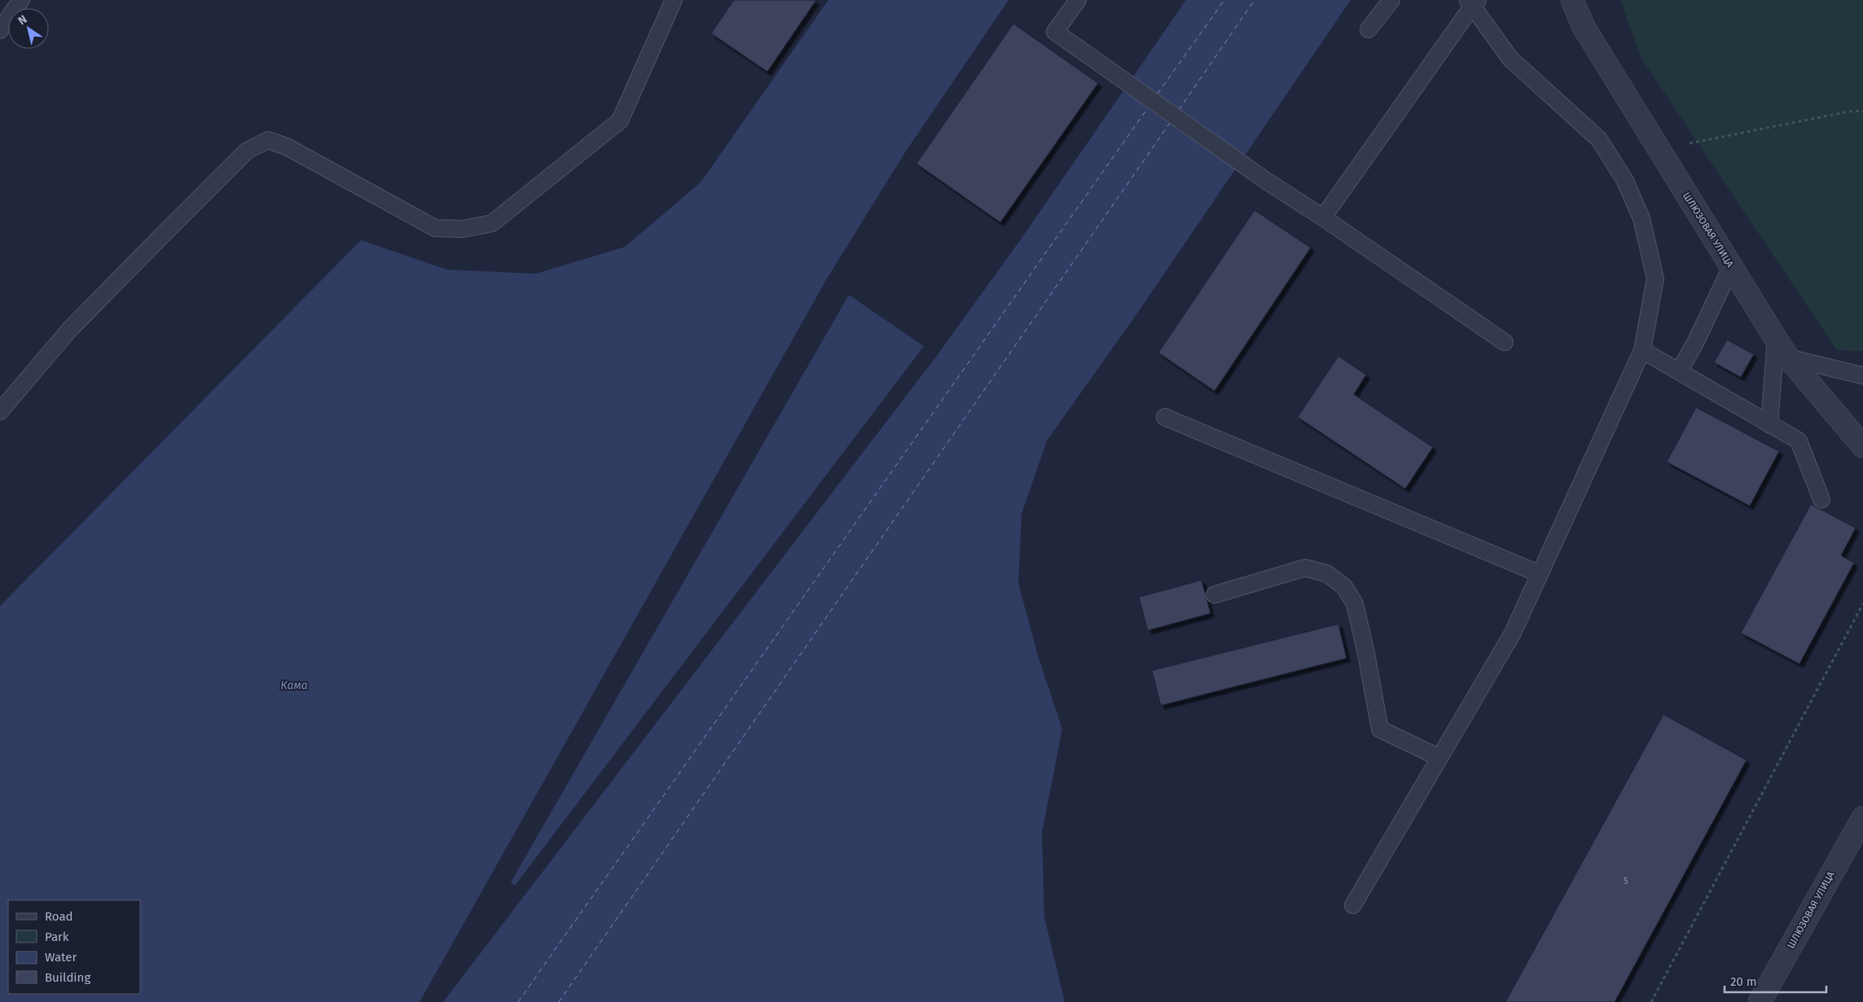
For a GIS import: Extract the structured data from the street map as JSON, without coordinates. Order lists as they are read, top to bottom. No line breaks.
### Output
{"streets":{"street":["ШЛЮЗОВАЯ УЛИЦА"]},"water":["Кама"],"house_numbers":["5"],"legend":["Road","Park","Water","Building"],"scale_bar":"20 m","north":"top left"}
